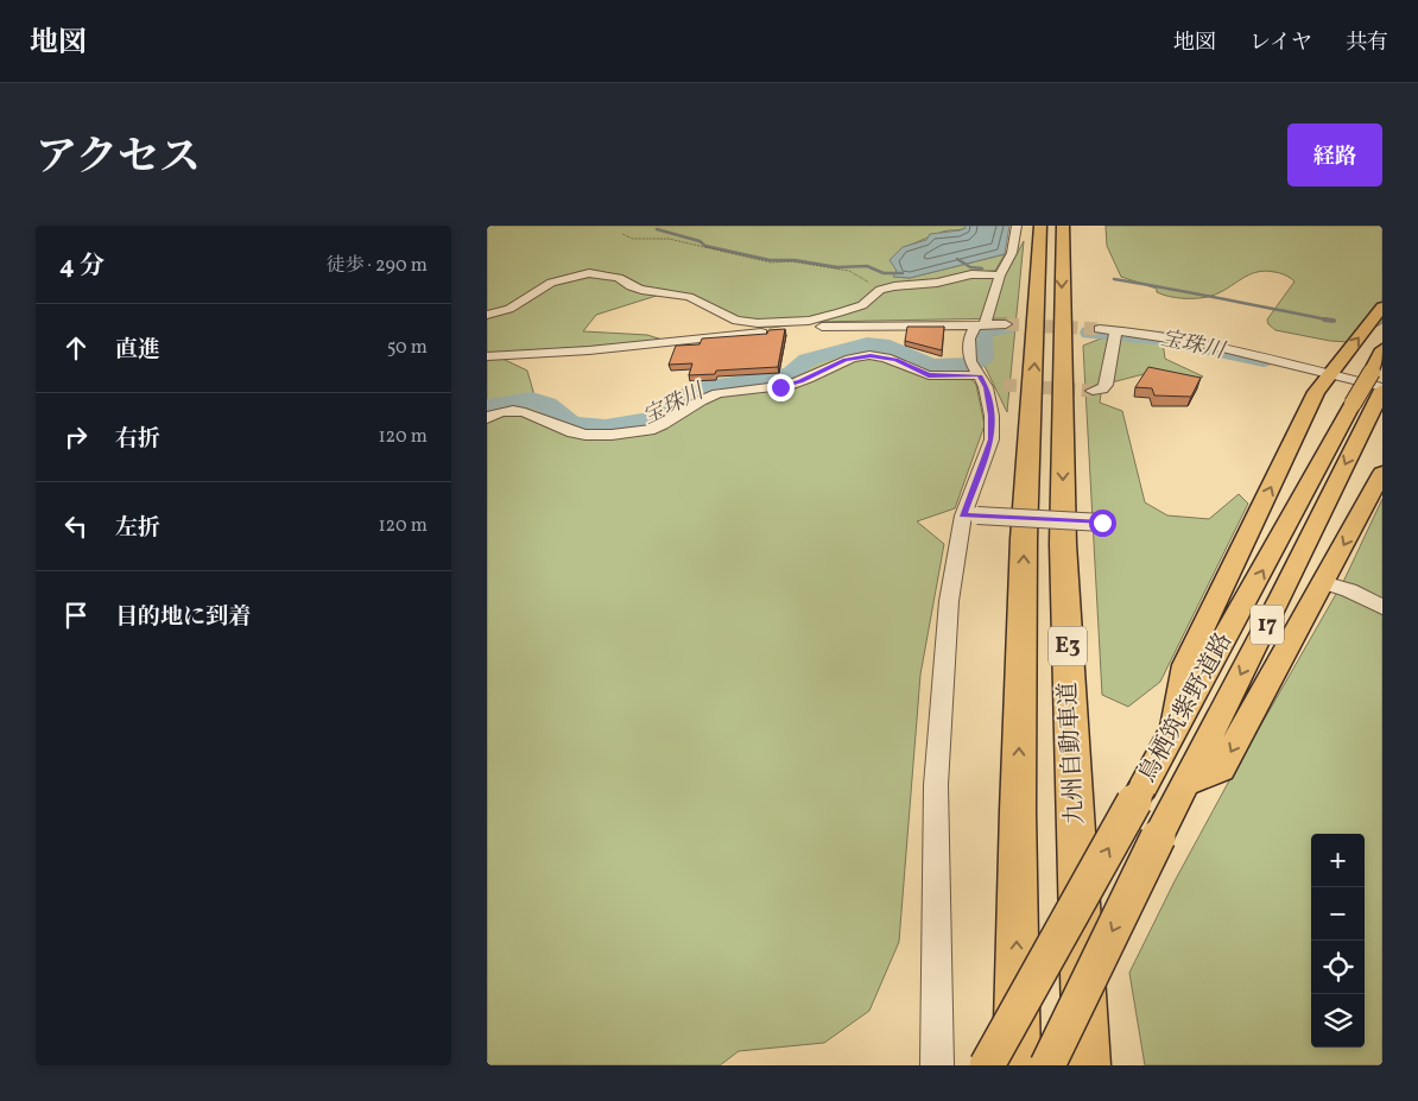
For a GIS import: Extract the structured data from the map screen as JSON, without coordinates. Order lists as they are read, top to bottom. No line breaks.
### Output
{"streets":{"highway":["E3","九州自動車道"],"main road":["17","鳥栖筑紫野道路"]},"water":["宝珠川"],"page":{"header":"地図","nav":["地図","レイヤ","共有"],"title":"アクセス","buttons":"経路","heading":["4 分","徒歩 · 290 m"],"list":[["直進","50 m"],["右折","120 m"],["左折","120 m"],"目的地に到着"],"map_buttons":["+","−"]}}
